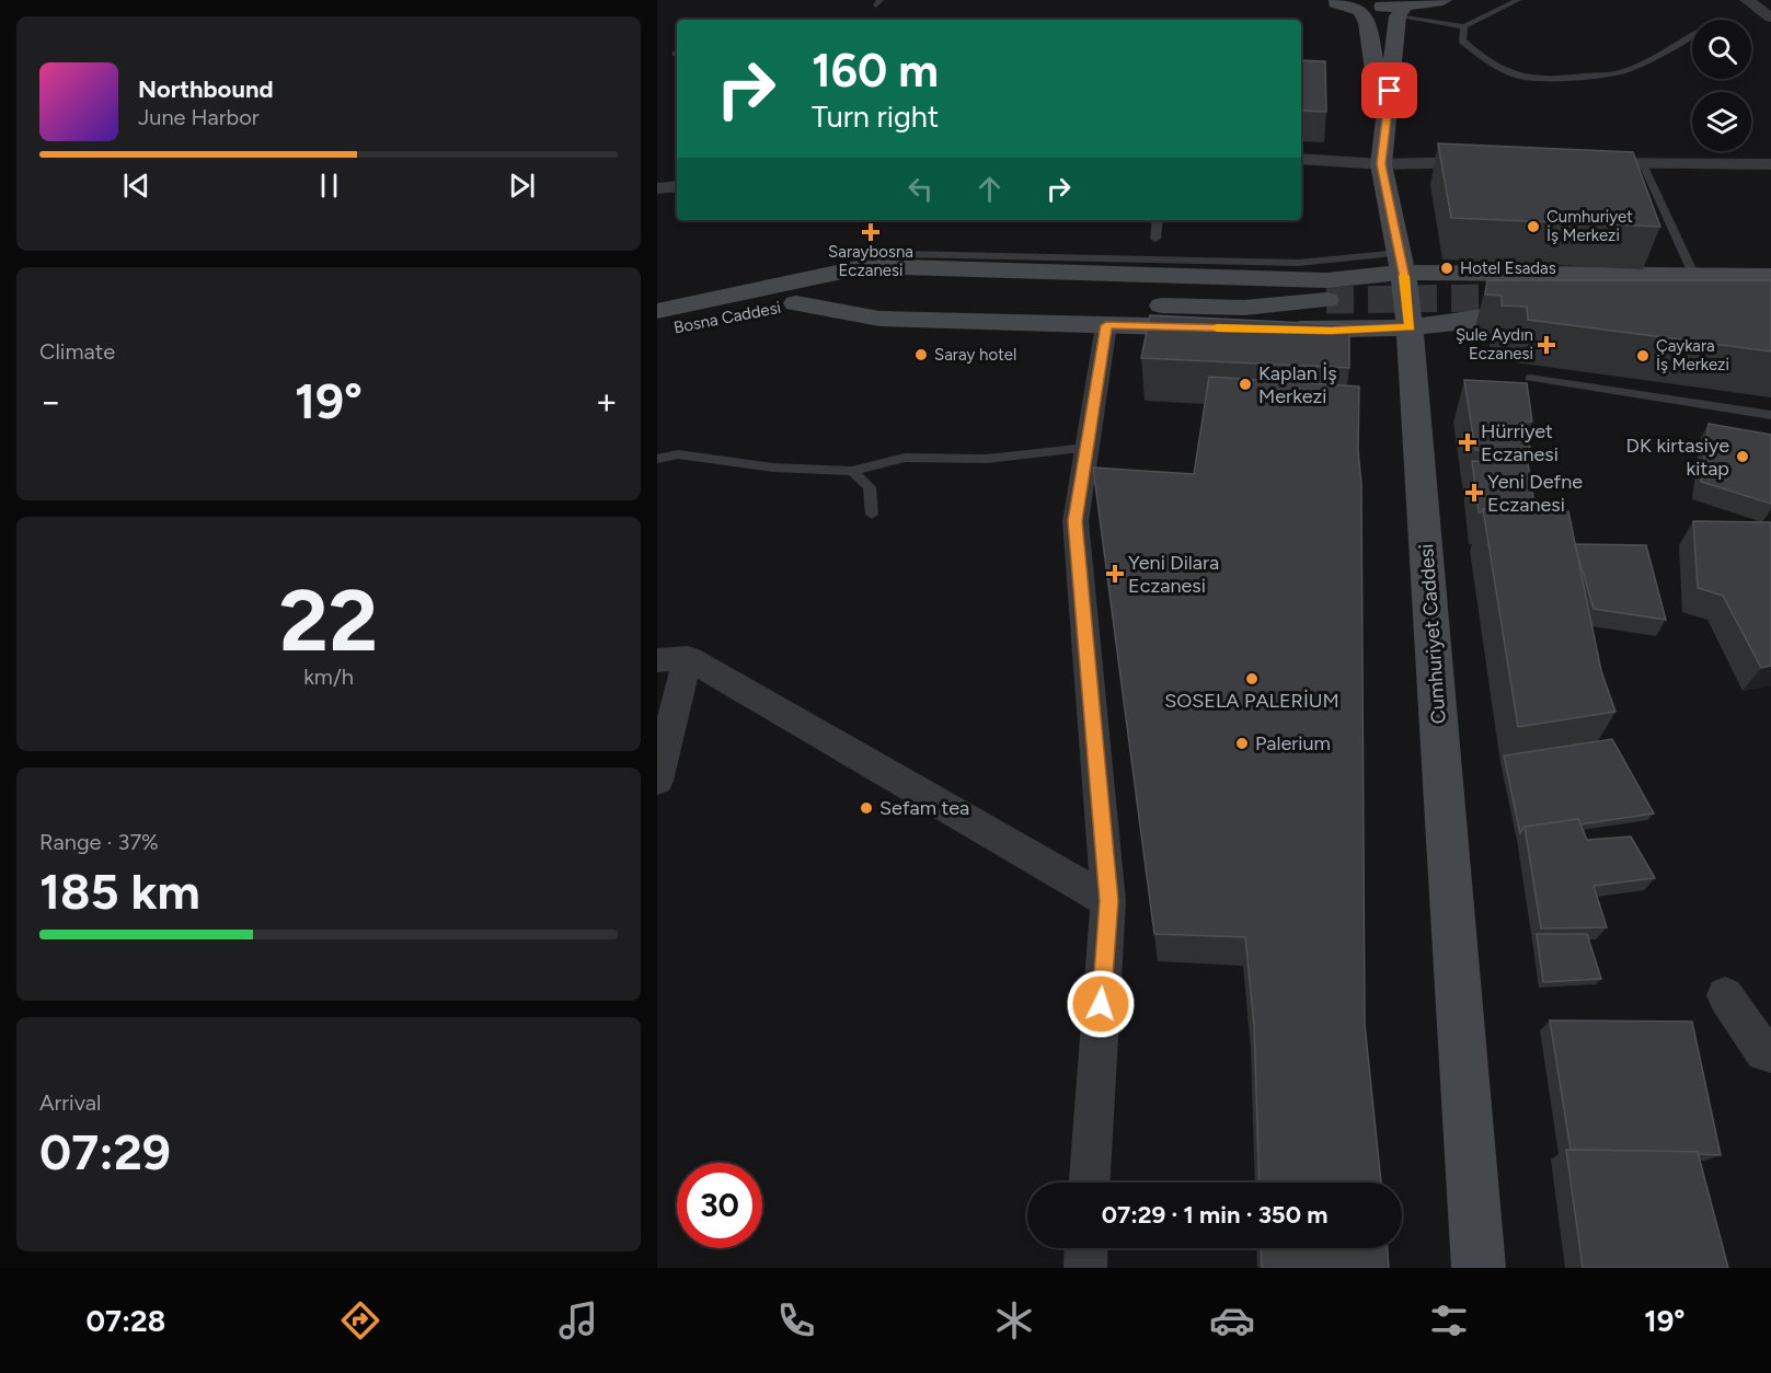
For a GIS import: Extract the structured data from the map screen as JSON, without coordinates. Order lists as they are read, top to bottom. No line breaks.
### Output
{"streets":{"main road":["Bosna Caddesi","Cumhuriyet Caddesi"]},"places":{"other":["Cumhuriyet İş Merkezi","Hotel Esadas","Saray hotel","Çaykara İş Merkezi","Kaplan İş Merkezi","DK kirtasiye kitap","SOSELA PALERİUM","Palerium","Sefam tea"],"health":["Saraybosna Eczanesi","Şule Aydın Eczanesi","Hürriyet Eczanesi","Yeni Defne Eczanesi","Yeni Dilara Eczanesi"]},"page":{"turn":["160 m","Turn right"],"song":["Northbound","June Harbor"],"tile":["Climate",["22","km/h"],["Range · 37%","185 km"],["Arrival","07:29"]],"heat":["−","19°","+"],"limit":"30","trip":"07:29 · 1 min · 350 m","tabs":["07:28","19°"]}}
